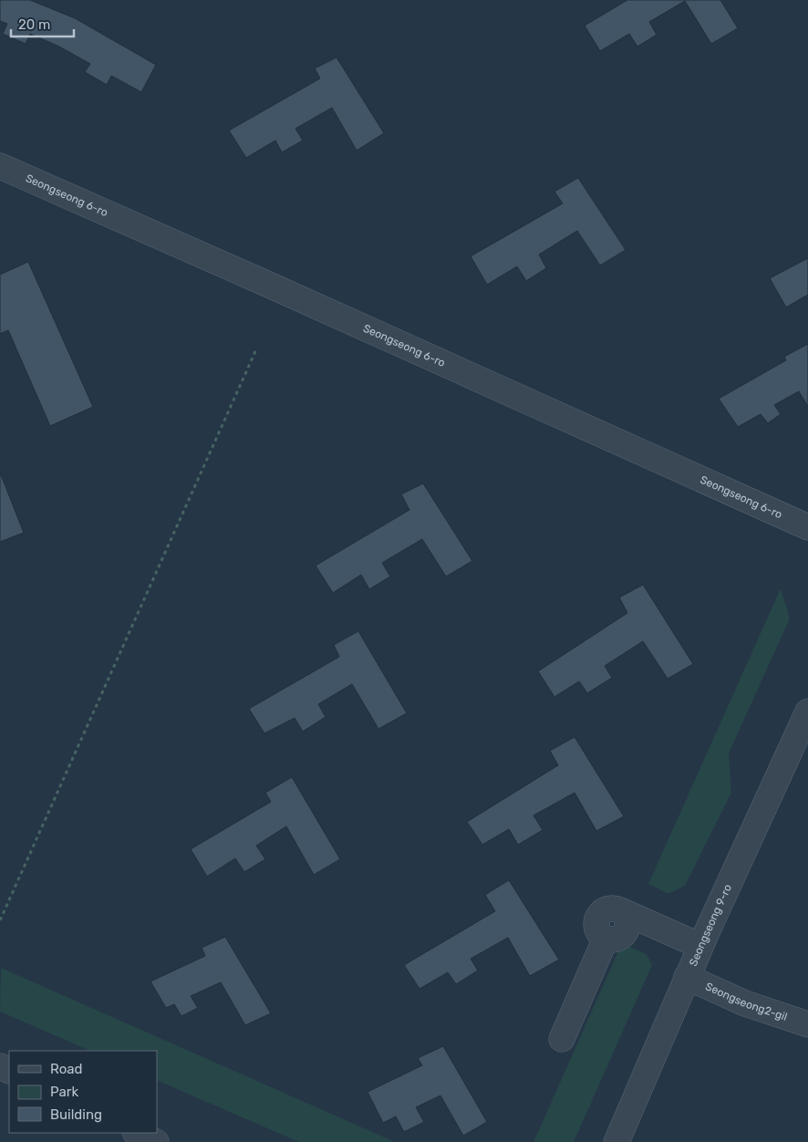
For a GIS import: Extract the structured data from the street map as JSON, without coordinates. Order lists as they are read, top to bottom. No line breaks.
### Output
{"streets":{"street":["Seongseong 6-ro","Seongseong 9-ro","Seongseong2-gil"]},"crossings":[["Seongseong 9-ro","Seongseong2-gil"]],"legend":["Road","Park","Building"],"scale_bar":"20 m"}
